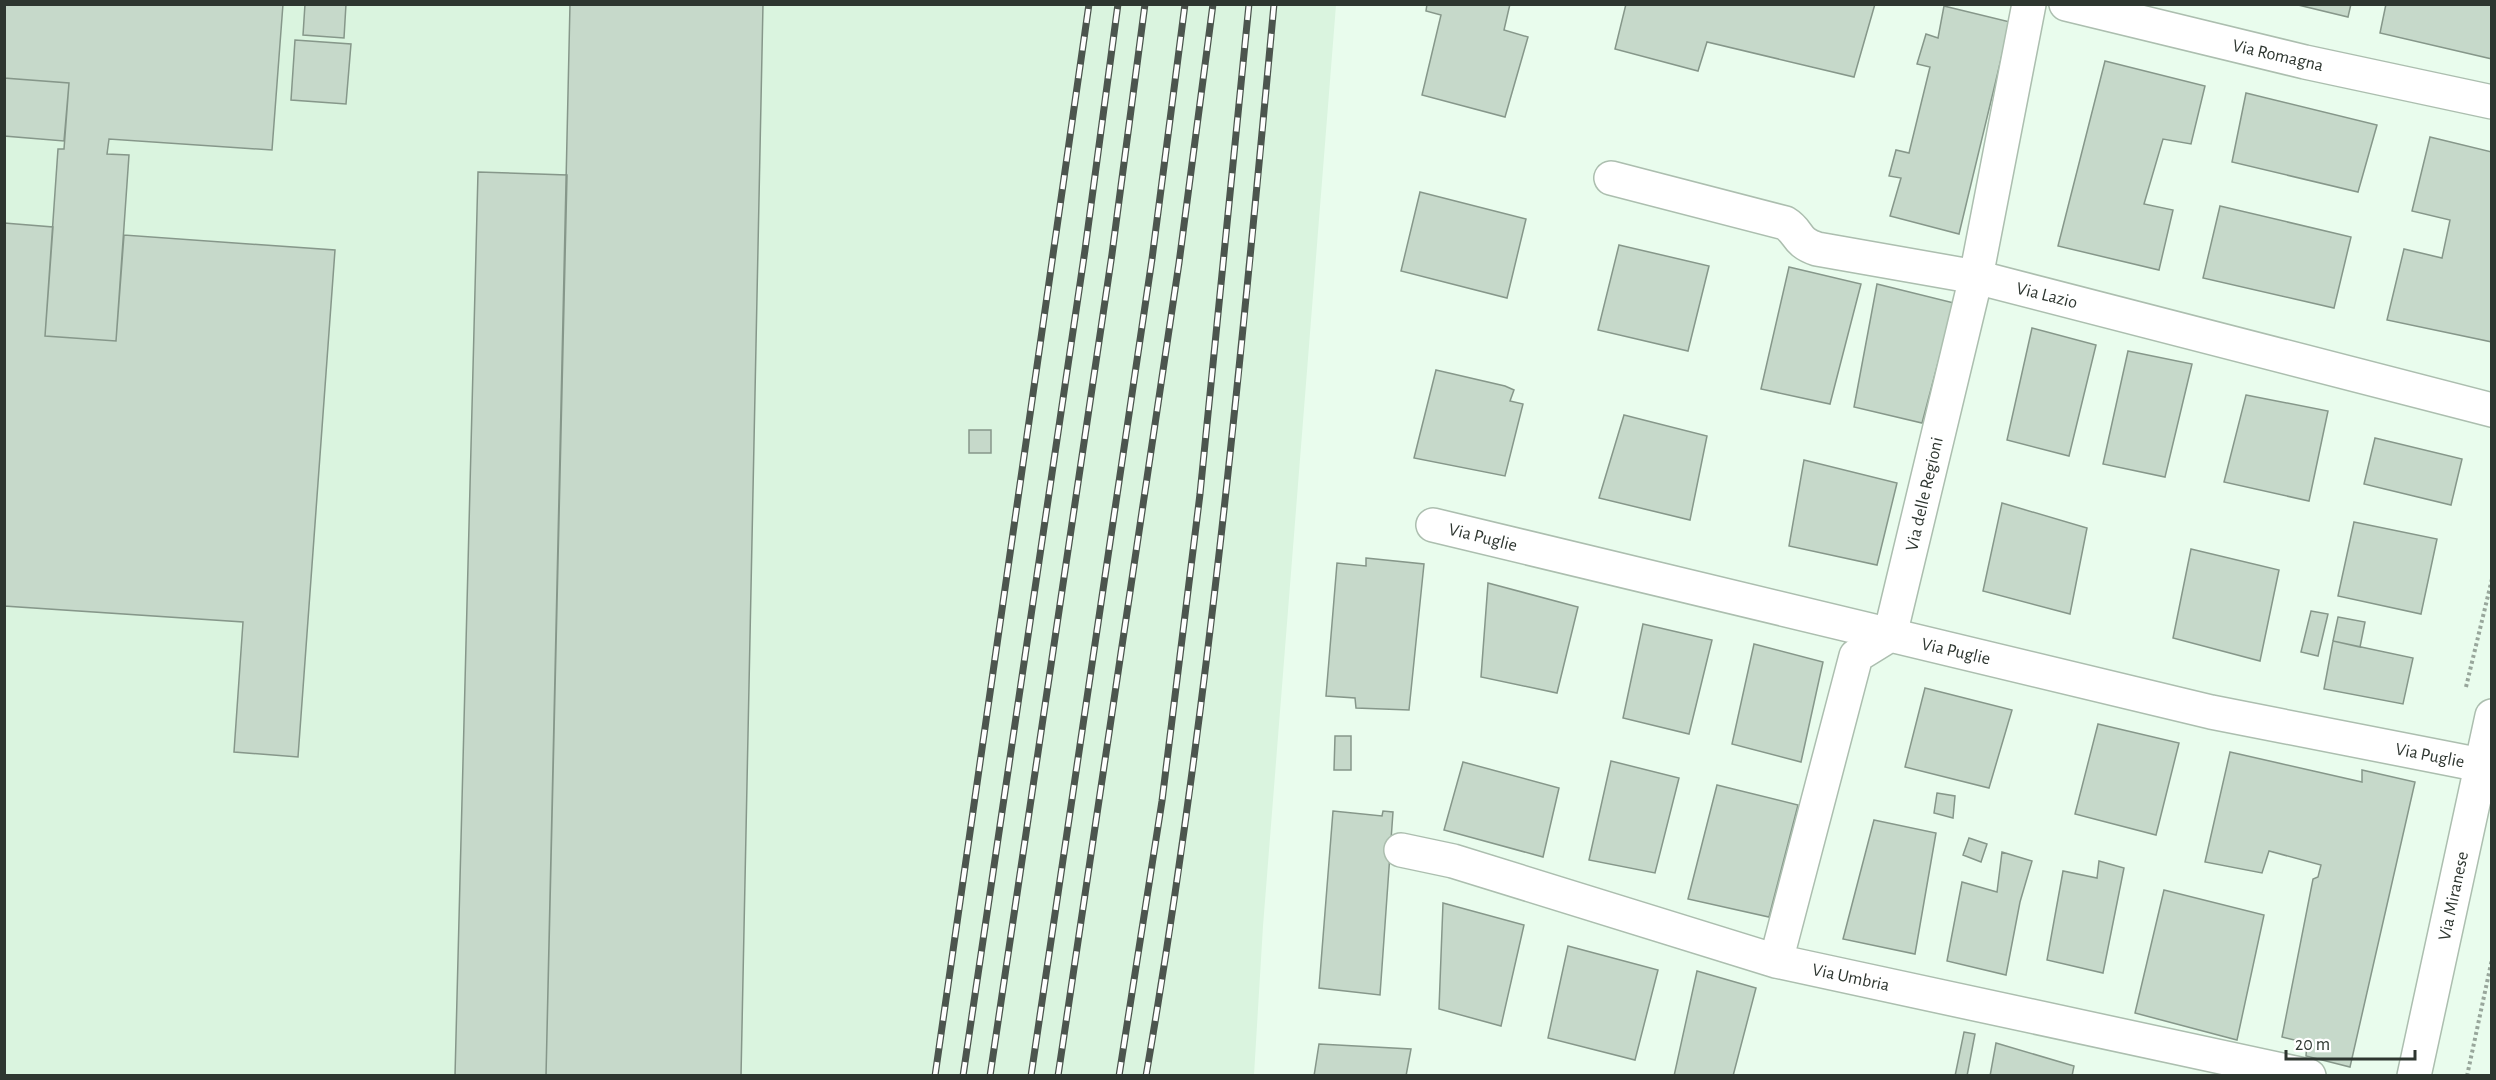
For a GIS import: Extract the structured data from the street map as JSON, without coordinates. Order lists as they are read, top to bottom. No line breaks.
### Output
{"streets":{"street":["Via Romagna","Via Lazio","Via delle Regioni","Via Puglie","Via Miranese","Via Umbria"]},"crossings":[["Via Lazio","Via delle Regioni"],["Via delle Regioni","Via Puglie"],["Via Puglie","Via Miranese"]],"scale_bar":"20 m"}
